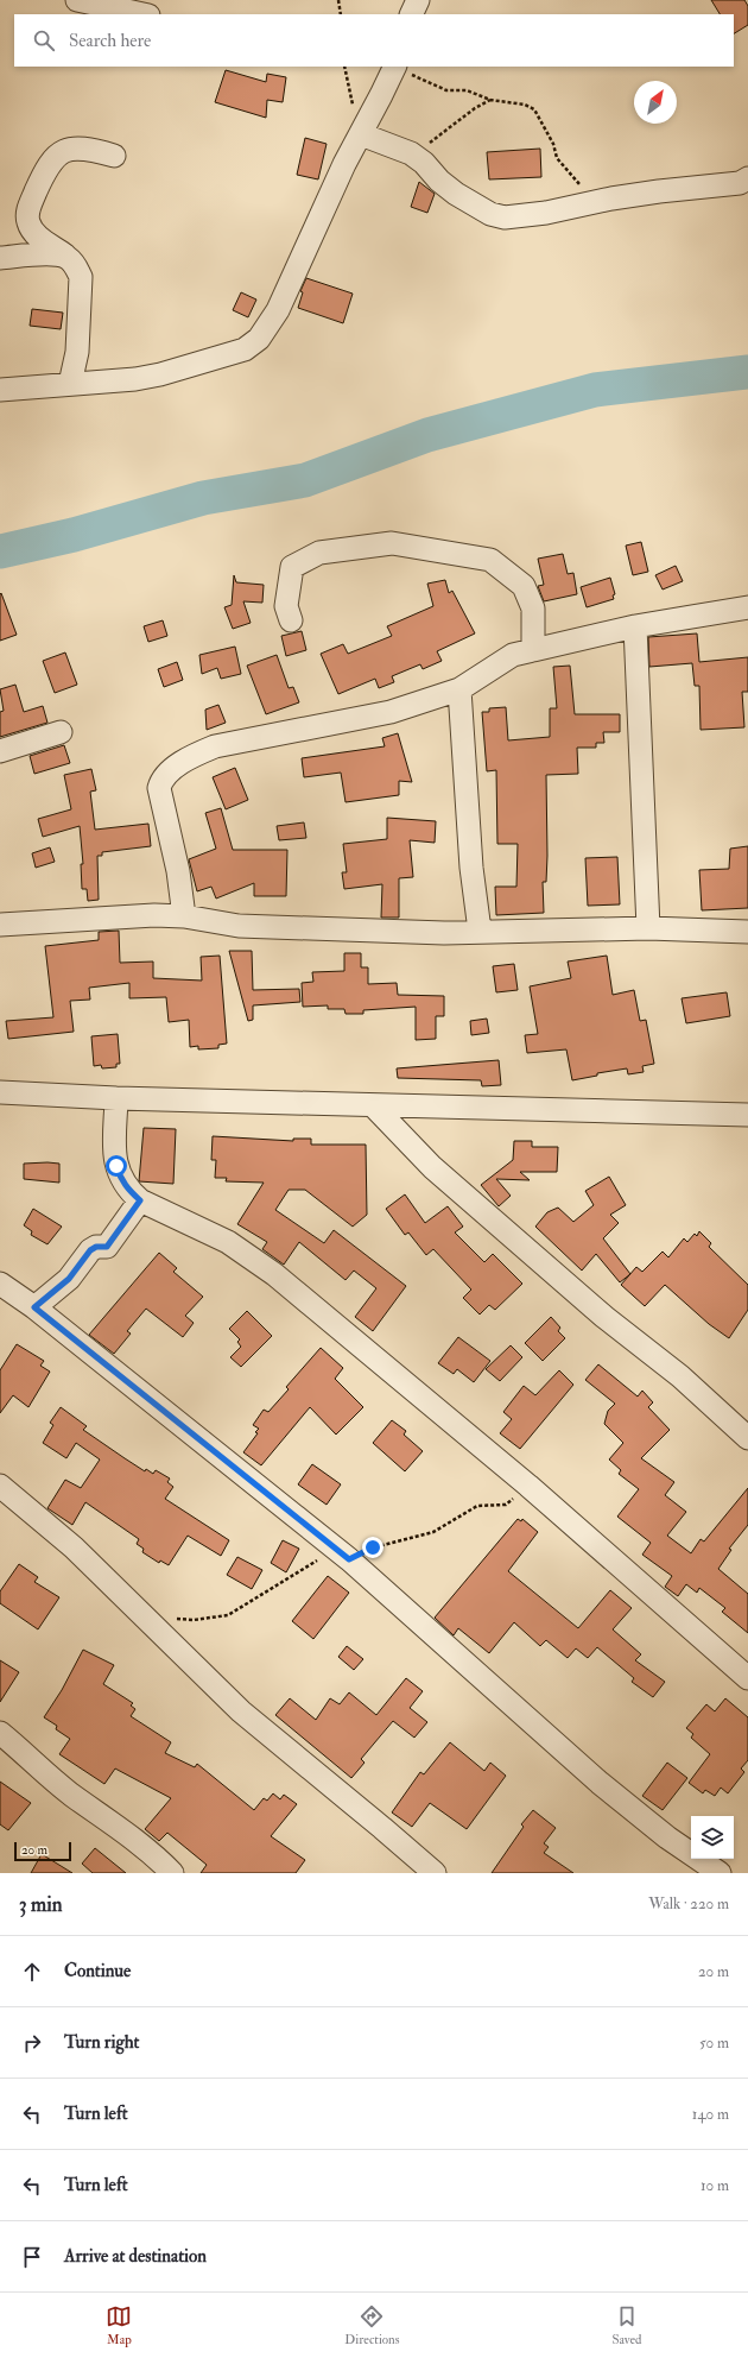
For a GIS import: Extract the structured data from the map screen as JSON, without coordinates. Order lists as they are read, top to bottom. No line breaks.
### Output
{"scale_bar":"20 m","north":"top right","page":{"search":"Search here","scale":"20 m","heading":["3 min","Walk · 220 m"],"list":[["Continue","20 m"],["Turn right","50 m"],["Turn left","140 m"],["Turn left","10 m"],"Arrive at destination"],"nav":["Map","Directions","Saved"]}}
